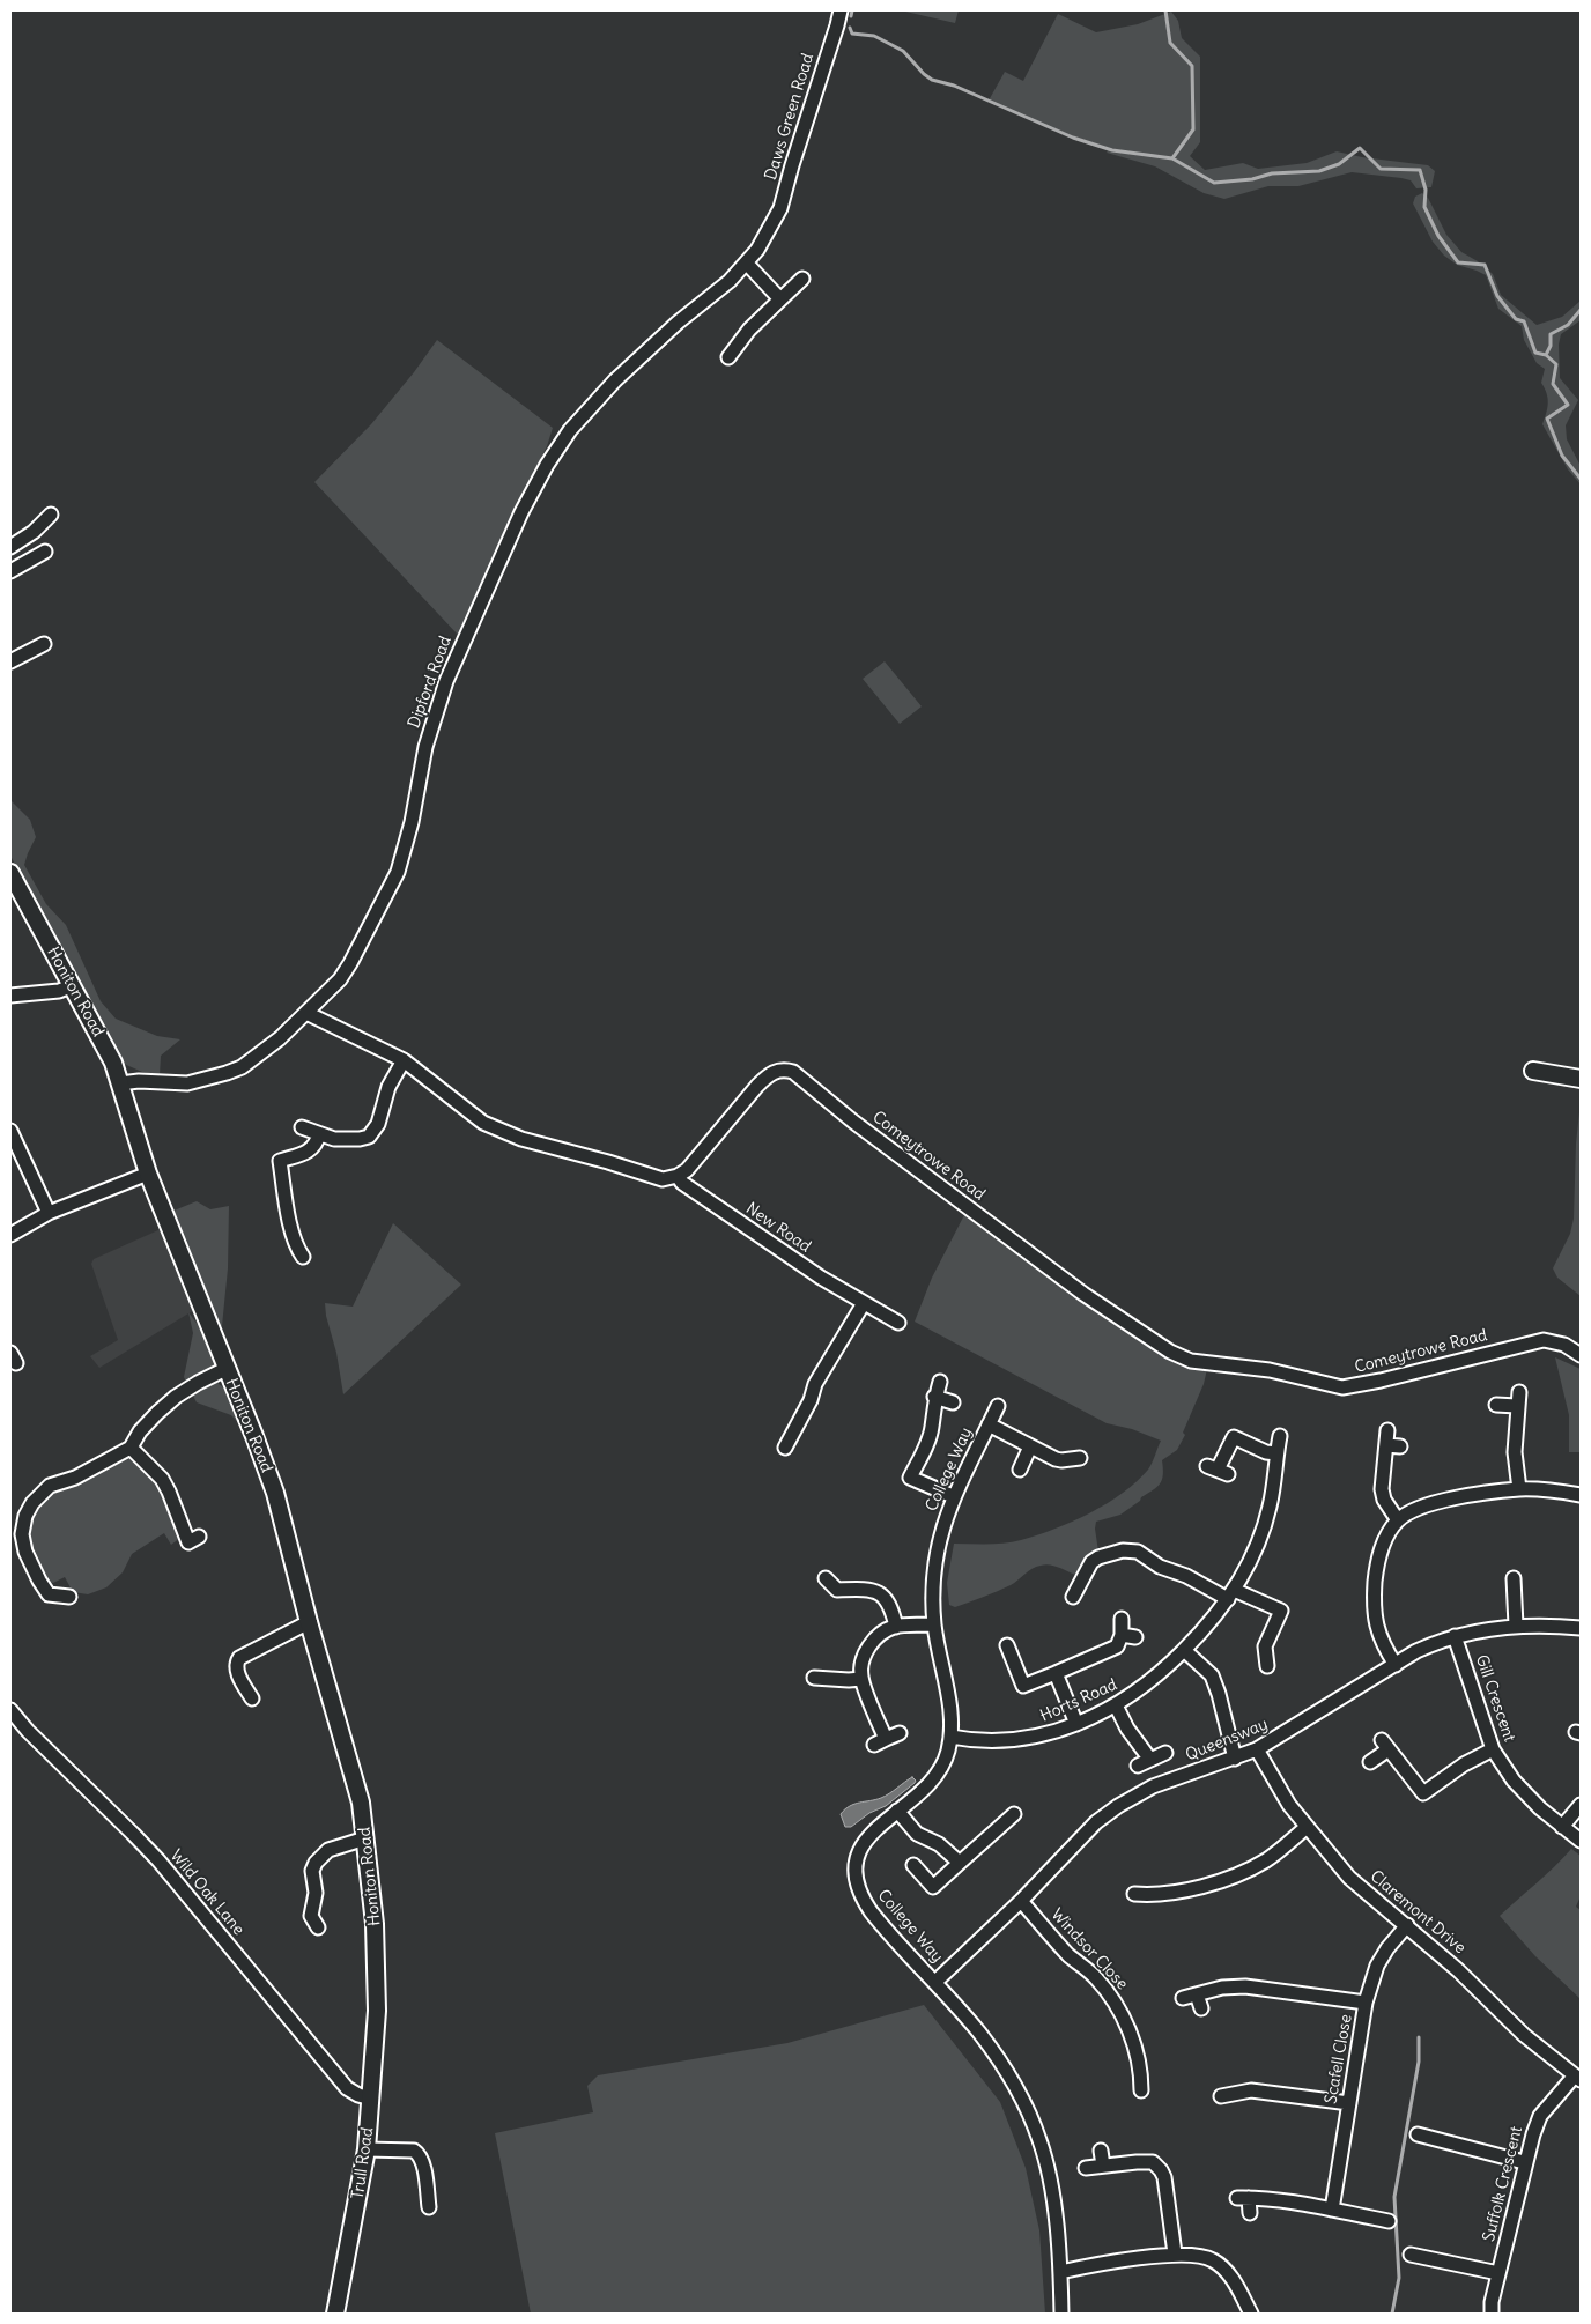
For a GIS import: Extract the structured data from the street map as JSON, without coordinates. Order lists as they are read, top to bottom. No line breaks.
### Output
{"streets":{"street":["Daws Green Road","Dipford Road","Honiton Road","Comeytrowe Road","New Road","College Way","Gill Crescent","Horts Road","Queensway","Wild Oak Lane","Claremont Drive","Windsor Close","Scafell Close","Trull Road","Suffolk Crescent"]},"crossings":[["Daws Green Road","Dipford Road"],["Dipford Road","Honiton Road"],["Honiton Road","Trull Road"],["Comeytrowe Road","New Road"],["College Way","Horts Road"],["College Way","Queensway"],["Gill Crescent","Queensway"],["Queensway","Claremont Drive"],["Queensway","Windsor Close"],["Wild Oak Lane","Trull Road"],["Claremont Drive","Scafell Close"],["Claremont Drive","Suffolk Crescent"]]}
